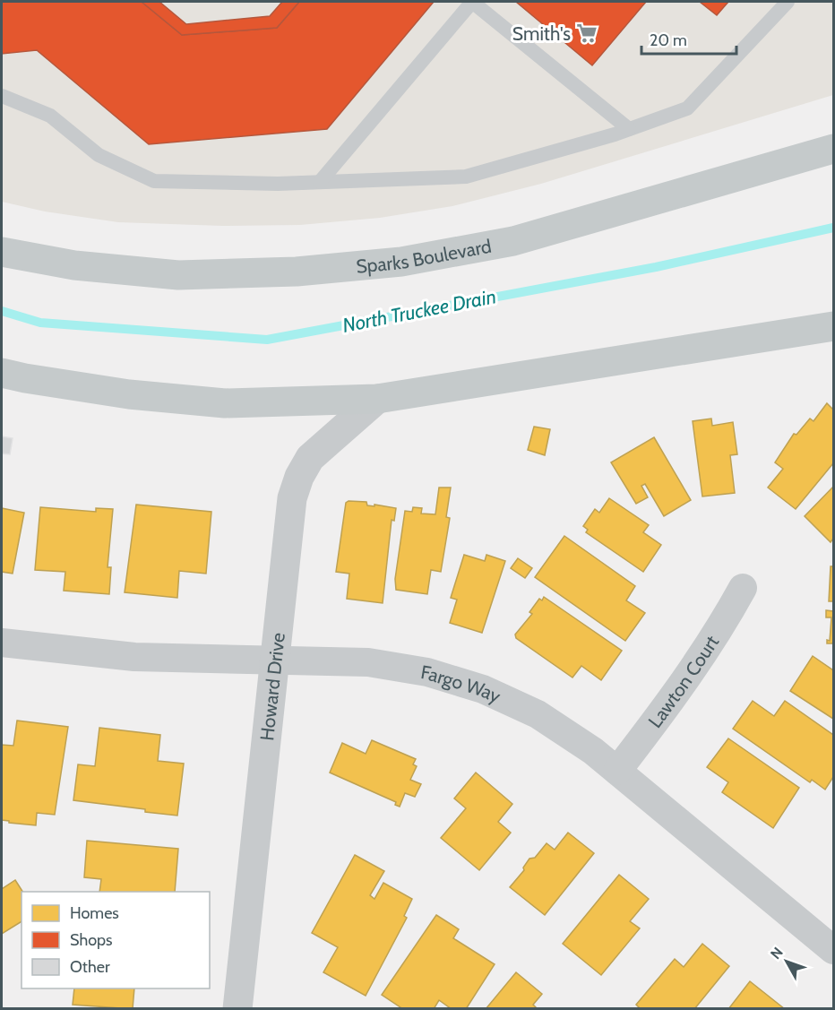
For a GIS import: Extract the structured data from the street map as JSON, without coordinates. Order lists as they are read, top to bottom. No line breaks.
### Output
{"streets":{"main road":["Sparks Boulevard"],"street":["Lawton Court","Fargo Way","Howard Drive"]},"crossings":[["Lawton Court","Fargo Way"],["Fargo Way","Howard Drive"]],"water":["North Truckee Drain"],"places":{"supermarket":["Smith's"]},"legend":["Homes","Shops","Other"],"scale_bar":"20 m","north":"top left"}
